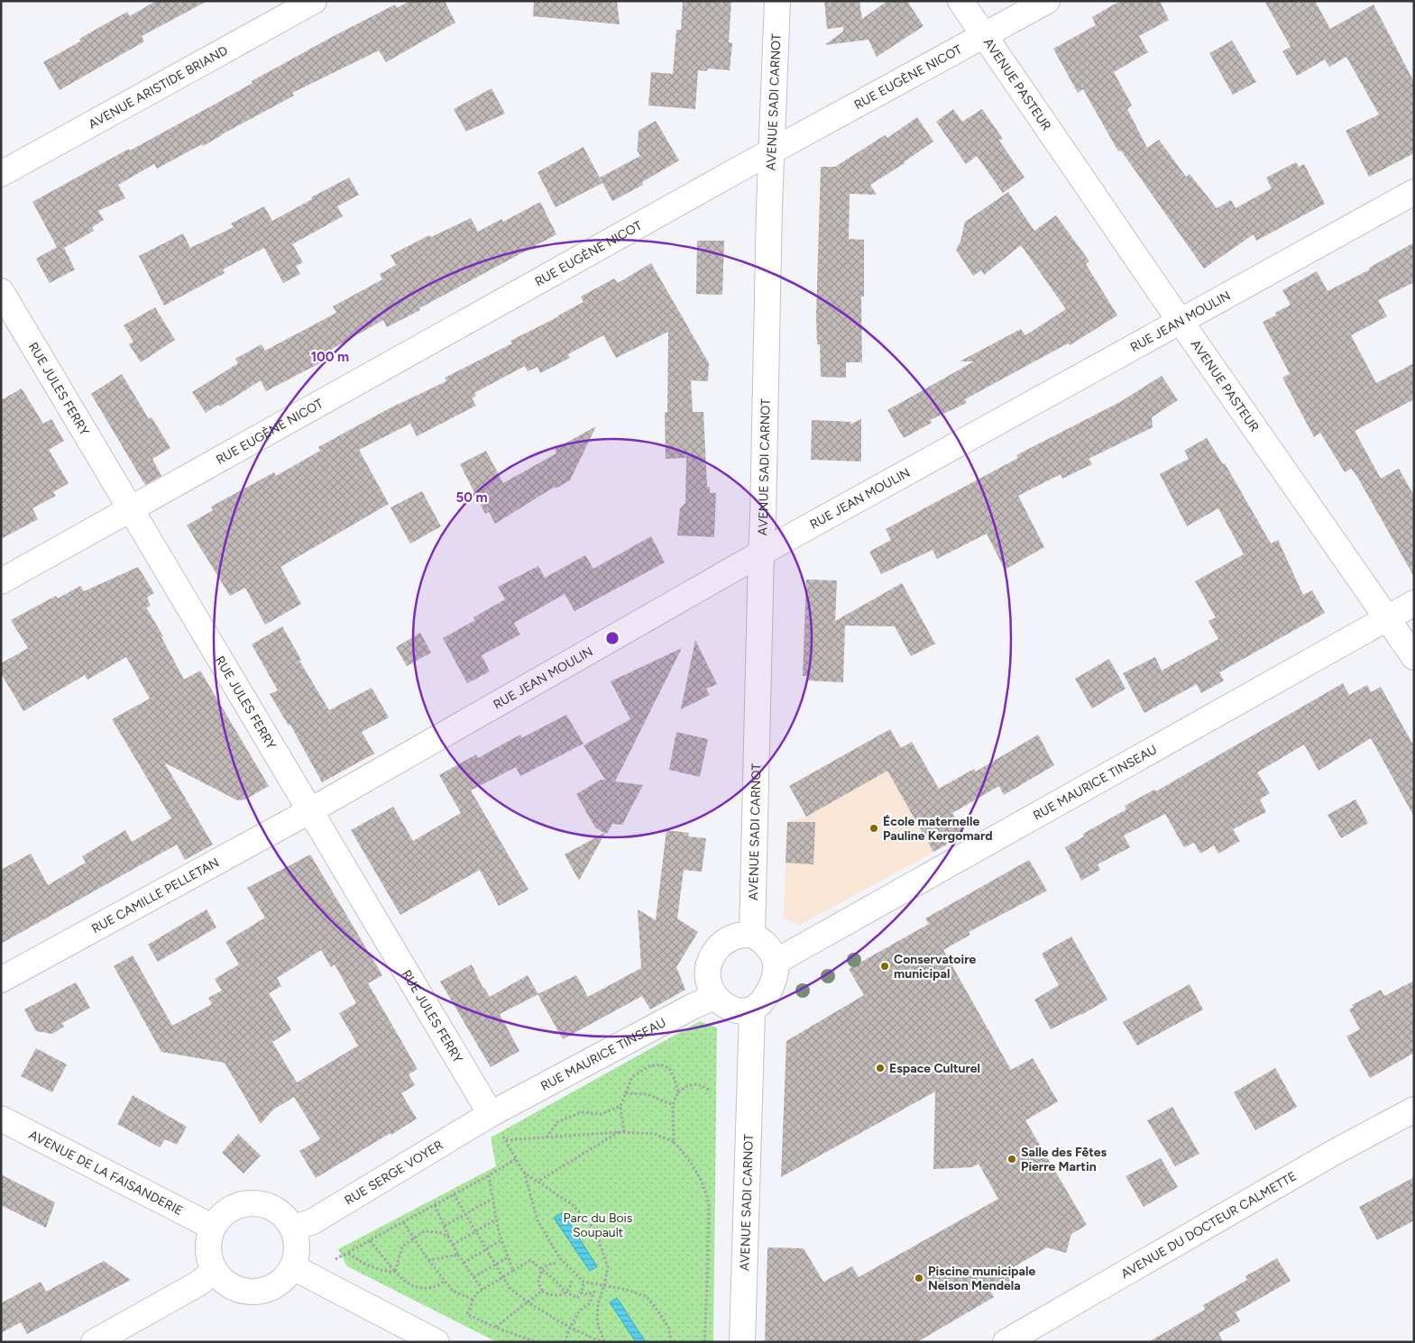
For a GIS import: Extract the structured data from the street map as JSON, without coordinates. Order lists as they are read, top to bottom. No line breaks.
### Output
{"streets":{"street":["RUE EUGÈNE NICOT","AVENUE PASTEUR","AVENUE ARISTIDE BRIAND","AVENUE SADI CARNOT","RUE JEAN MOULIN","RUE JULES FERRY","RUE MAURICE TINSEAU","RUE CAMILLE PELLETAN","AVENUE DE LA FAISANDERIE","RUE SERGE VOYER","AVENUE DU DOCTEUR CALMETTE"]},"crossings":[["RUE EUGÈNE NICOT","AVENUE PASTEUR"],["RUE EUGÈNE NICOT","AVENUE SADI CARNOT"],["RUE EUGÈNE NICOT","RUE JULES FERRY"],["AVENUE PASTEUR","RUE JEAN MOULIN"],["AVENUE PASTEUR","RUE MAURICE TINSEAU"],["AVENUE SADI CARNOT","RUE JEAN MOULIN"],["AVENUE SADI CARNOT","RUE MAURICE TINSEAU"],["RUE JEAN MOULIN","RUE JULES FERRY"],["RUE JEAN MOULIN","RUE CAMILLE PELLETAN"],["RUE JULES FERRY","RUE MAURICE TINSEAU"],["RUE JULES FERRY","RUE CAMILLE PELLETAN"],["RUE JULES FERRY","RUE SERGE VOYER"],["RUE MAURICE TINSEAU","RUE SERGE VOYER"],["AVENUE DE LA FAISANDERIE","RUE SERGE VOYER"]],"parks":["Parc du Bois Soupault"],"places":["École maternelle Pauline Kergomard","Conservatoire municipal","Espace Culturel","Salle des Fêtes Pierre Martin","Piscine municipale Nelson Mendela"],"rings":["100 m","50 m"]}
